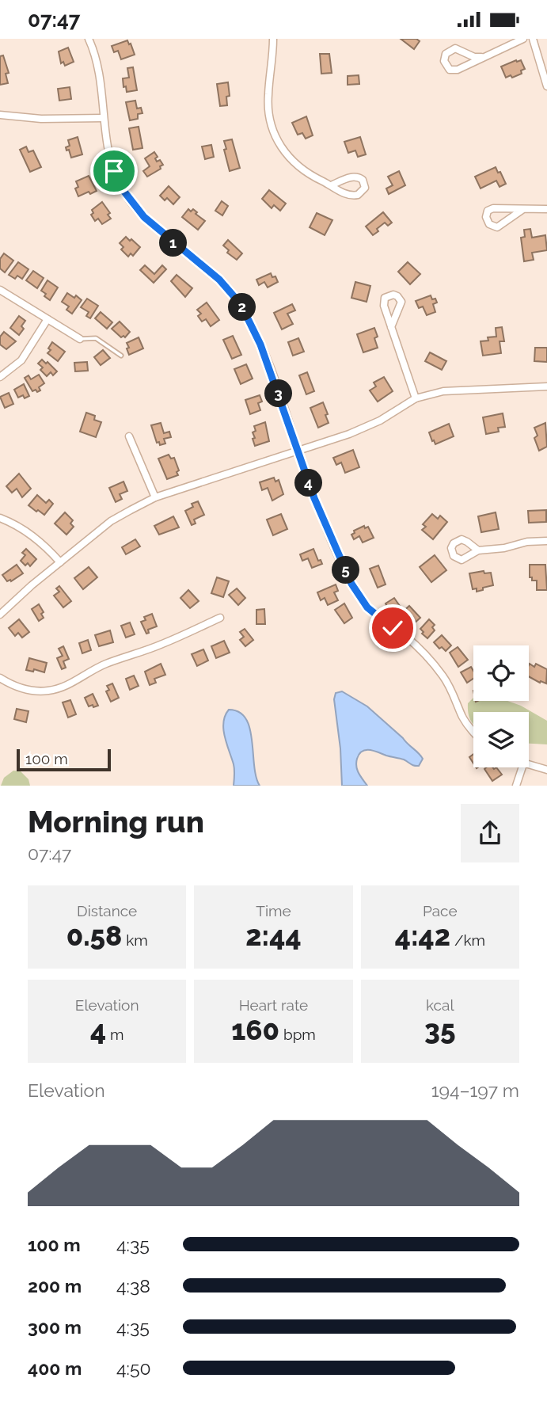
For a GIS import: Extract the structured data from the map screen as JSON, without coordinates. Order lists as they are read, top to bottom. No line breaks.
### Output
{"scale_bar":"100 m","page":{"status":"07:47","pins":["1","2","3","4","5"],"scale":"100 m","heading":["Morning run","07:47"],"stats":[["Distance","0.58 km"],["Time","2:44"],["Pace","4:42 /km"],["Elevation","4 m"],["Heart rate","160 bpm"],["kcal","35"]],"chart":["Elevation","194–197 m"],"list":[{"name":"100 m","note":"4:35"},{"name":"200 m","note":"4:38"},{"name":"300 m","note":"4:35"},{"name":"400 m","note":"4:50"}]}}
